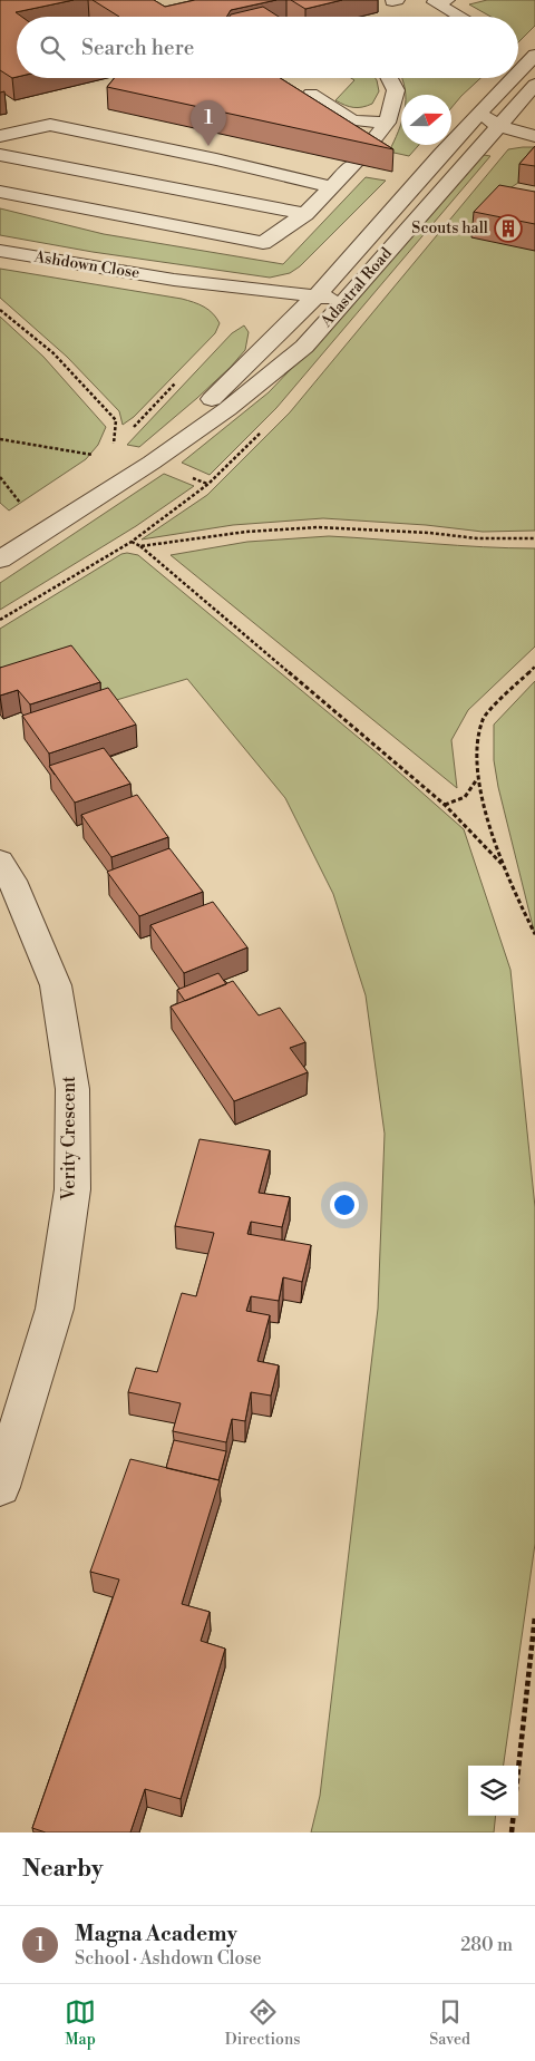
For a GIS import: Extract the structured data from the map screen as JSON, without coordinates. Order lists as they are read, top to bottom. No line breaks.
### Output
{"streets":{"street":["Ashdown Close","Adastral Road","Verity Crescent"]},"places":{"building":["Scouts hall"]},"north":"right","page":{"search":"Search here","pins":"1","heading":"Nearby","list":[{"mark":"1","name":"Magna Academy","note":"School · Ashdown Close","value":"280 m"}],"nav":["Map","Directions","Saved"]}}
